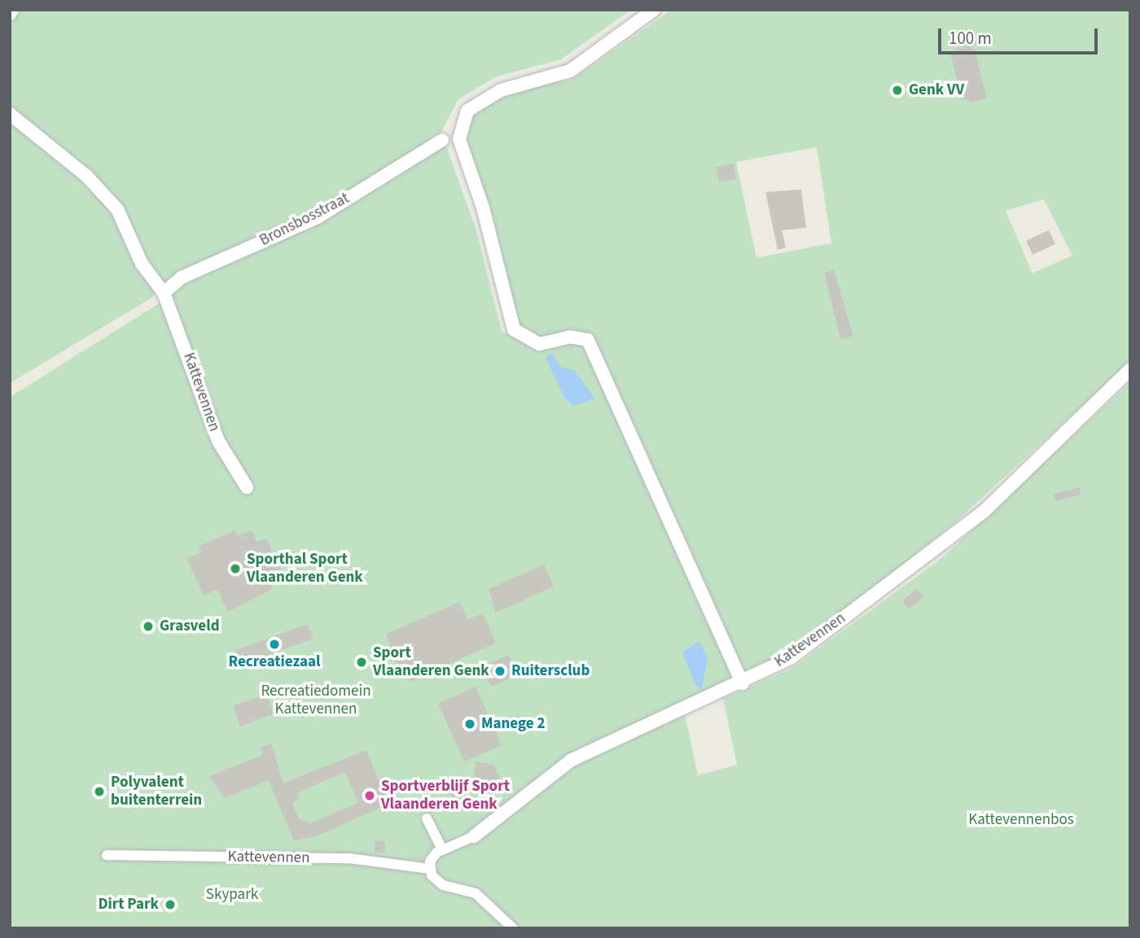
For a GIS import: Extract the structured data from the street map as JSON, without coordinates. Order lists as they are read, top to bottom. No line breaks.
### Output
{"streets":{"street":["Bronsbosstraat","Kattevennen"]},"crossings":[["Bronsbosstraat","Kattevennen"]],"parks":["Recreatiedomein Kattevennen","Kattevennenbos","Skypark"],"places":["Genk VV","Sporthal Sport Vlaanderen Genk","Grasveld","Recreatiezaal","Sport Vlaanderen Genk","Ruitersclub","Manege 2","Polyvalent buitenterrein","Sportverblijf Sport Vlaanderen Genk","Dirt Park"],"scale_bar":"100 m"}
